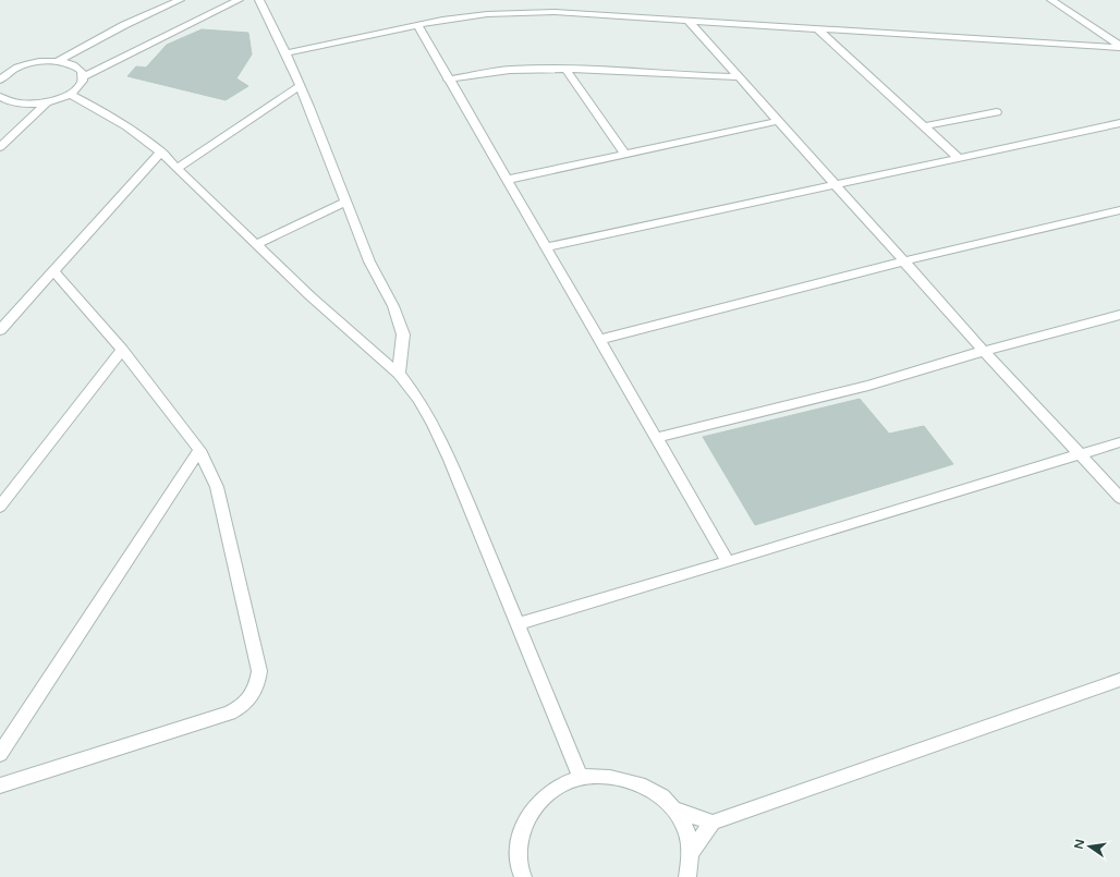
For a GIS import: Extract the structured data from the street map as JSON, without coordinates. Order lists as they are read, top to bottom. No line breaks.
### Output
{"north":"left"}
